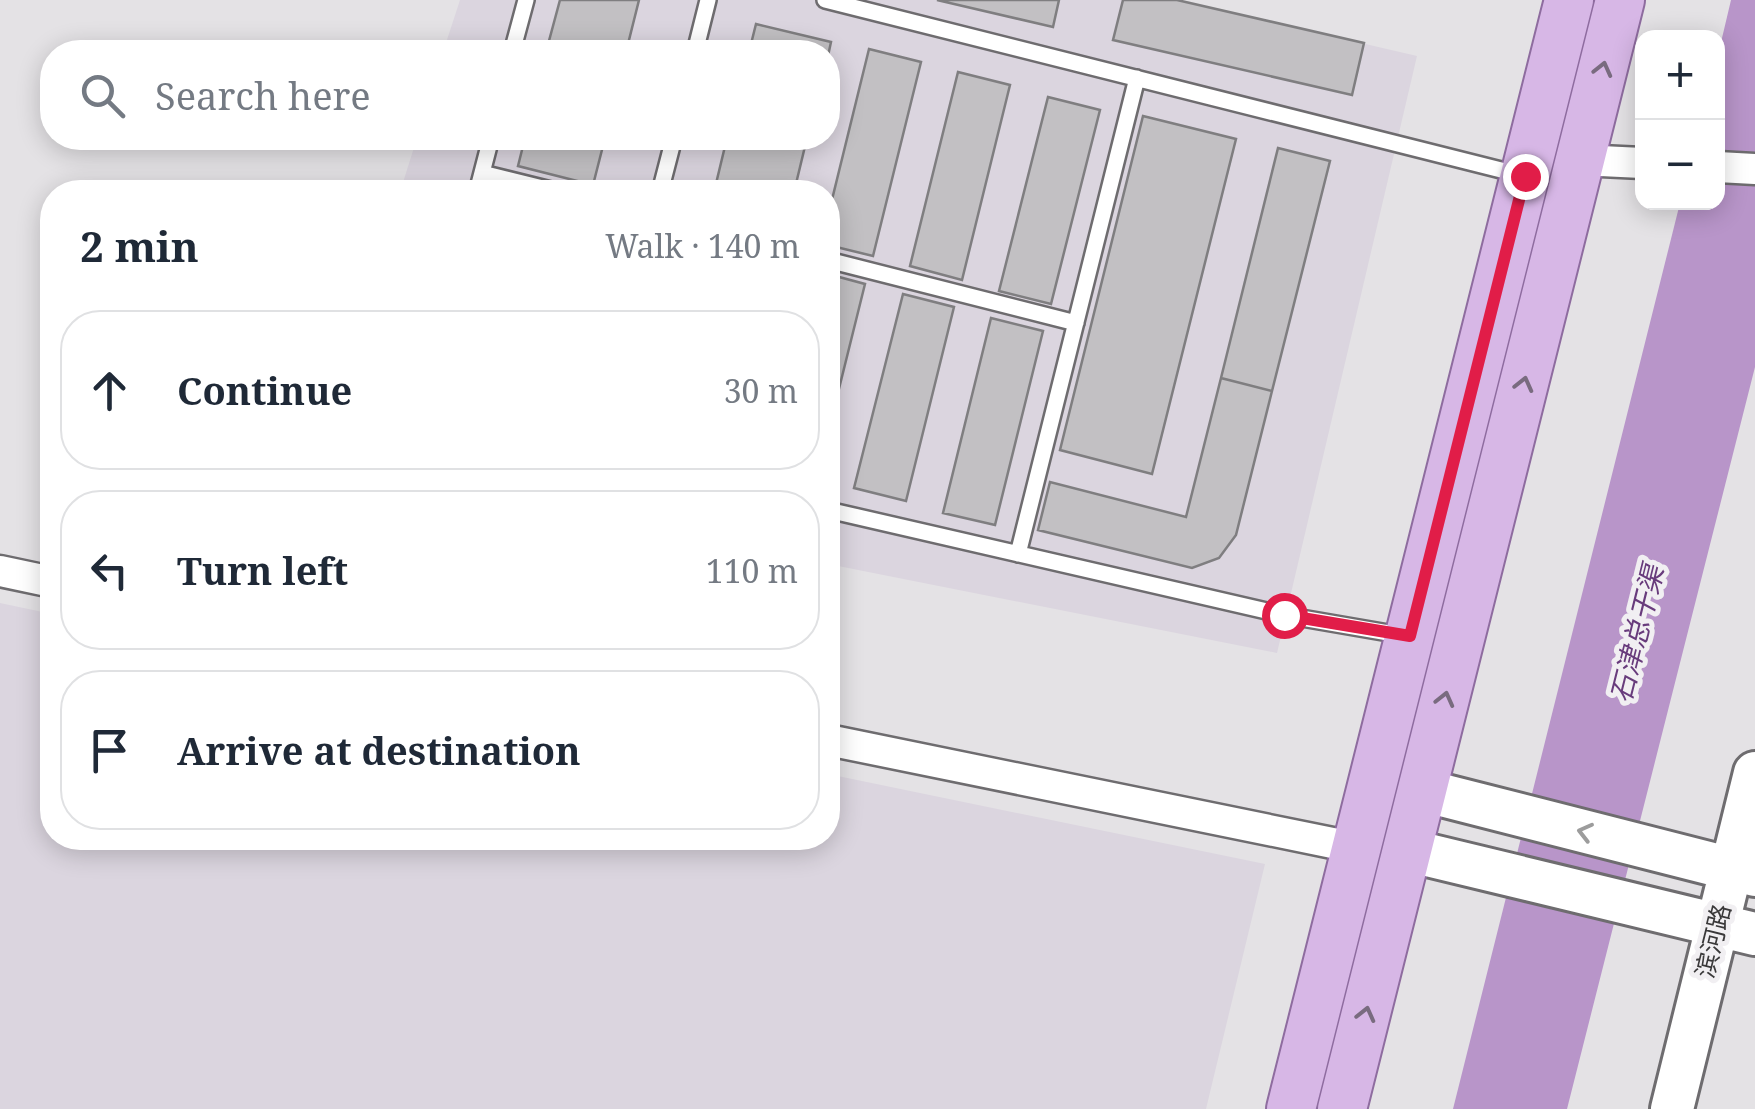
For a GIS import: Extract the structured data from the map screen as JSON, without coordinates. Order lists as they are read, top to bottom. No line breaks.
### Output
{"streets":{"main road":["滨河路"]},"water":["石津总干渠"],"page":{"map_buttons":["+","−"],"search":"Search here","heading":["2 min","Walk · 140 m"],"list":[["Continue","30 m"],["Turn left","110 m"],"Arrive at destination"]}}
